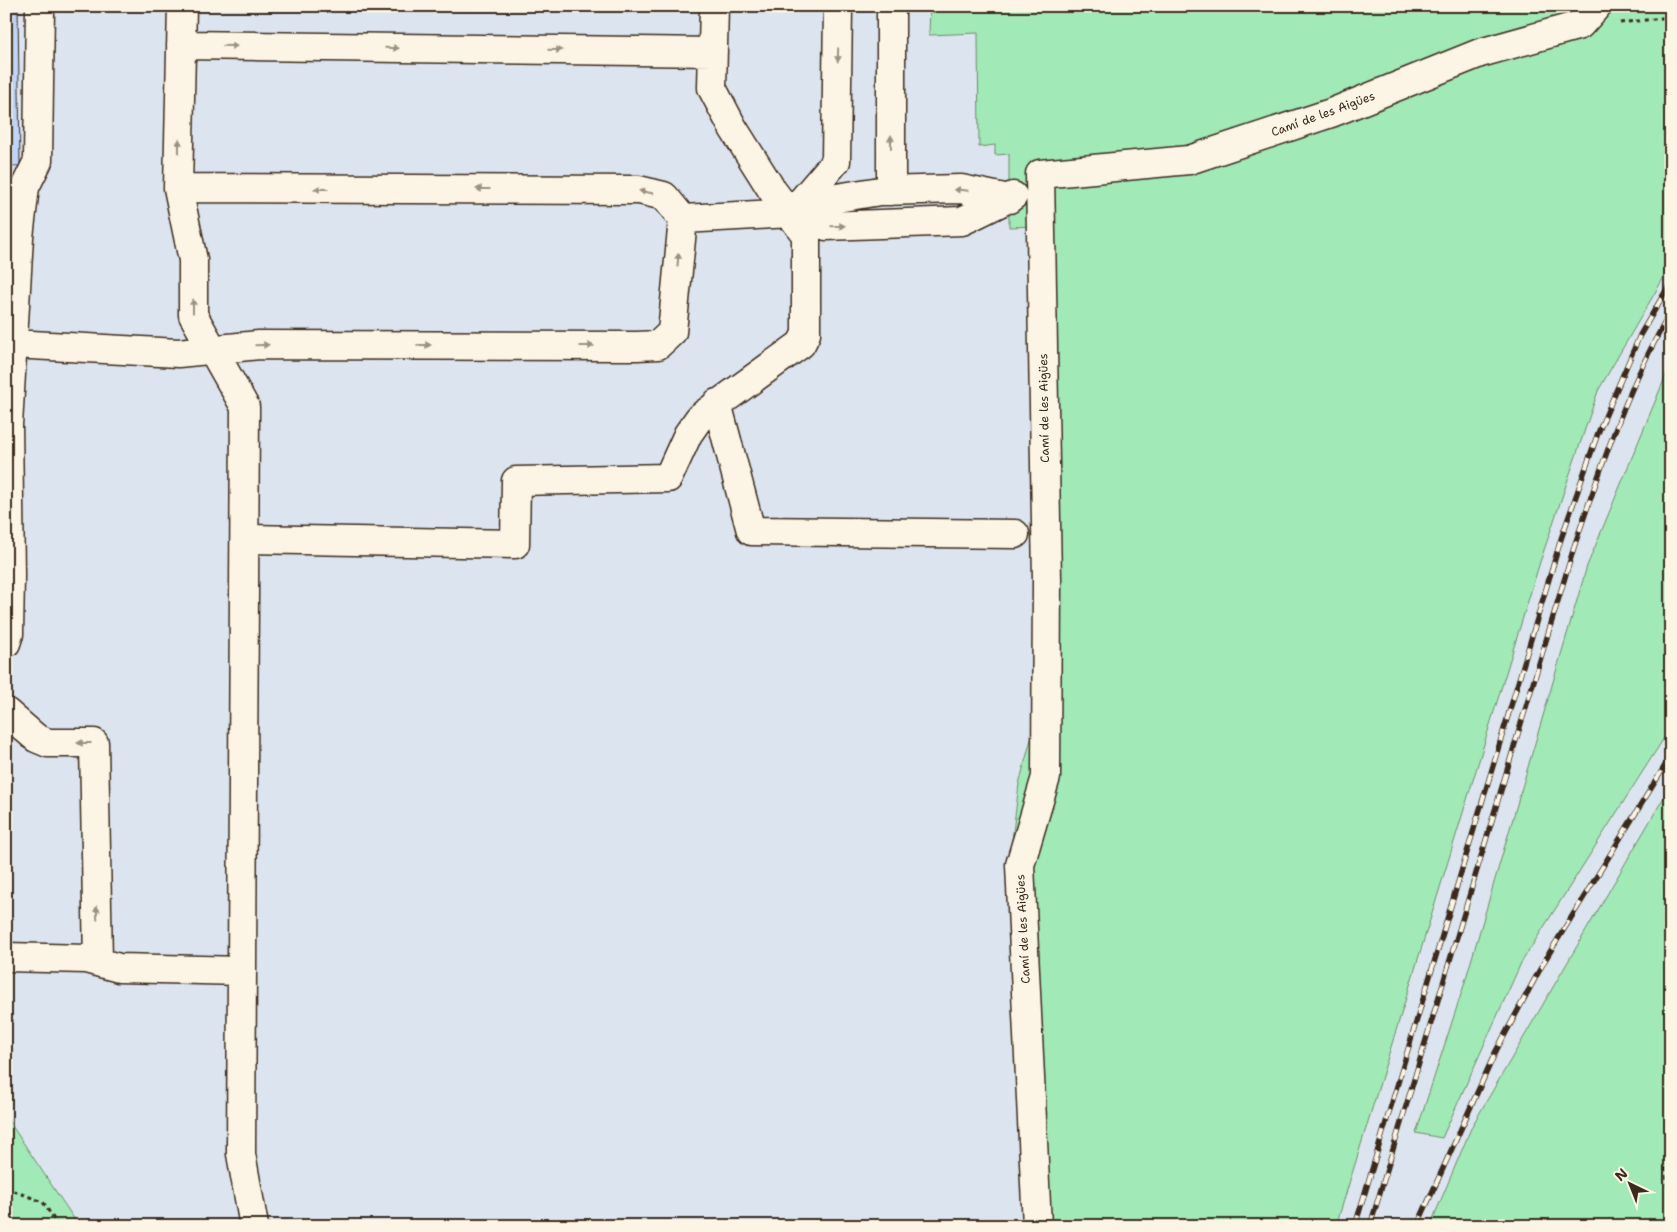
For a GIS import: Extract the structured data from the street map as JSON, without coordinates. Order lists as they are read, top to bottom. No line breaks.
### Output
{"streets":{"street":["Camí de les Aigües"]},"north":"top left"}
